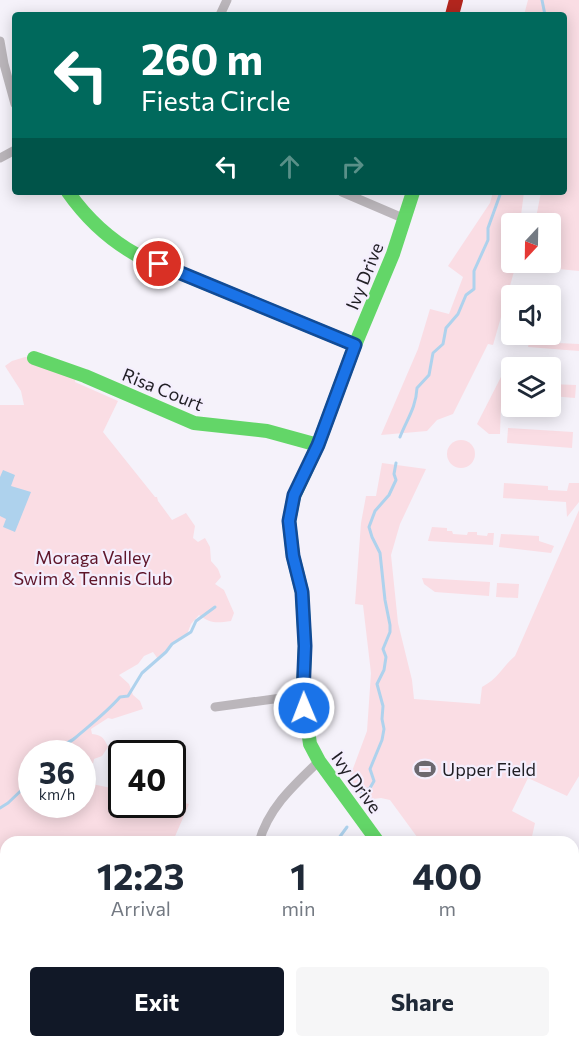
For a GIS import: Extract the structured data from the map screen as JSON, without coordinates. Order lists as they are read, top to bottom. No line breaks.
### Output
{"streets":{"street":["Ivy Drive","Risa Court"]},"crossings":[["Ivy Drive","Risa Court"]],"parks":["Moraga Valley Swim & Tennis Club"],"places":{"sports":["Upper Field"]},"north":"bottom","page":{"turn":["260 m","Fiesta Circle"],"speed":"36 km/h","limit":"40","eta":["12:23","Arrival","1","min","400","m"],"buttons":["Exit","Share"]}}
